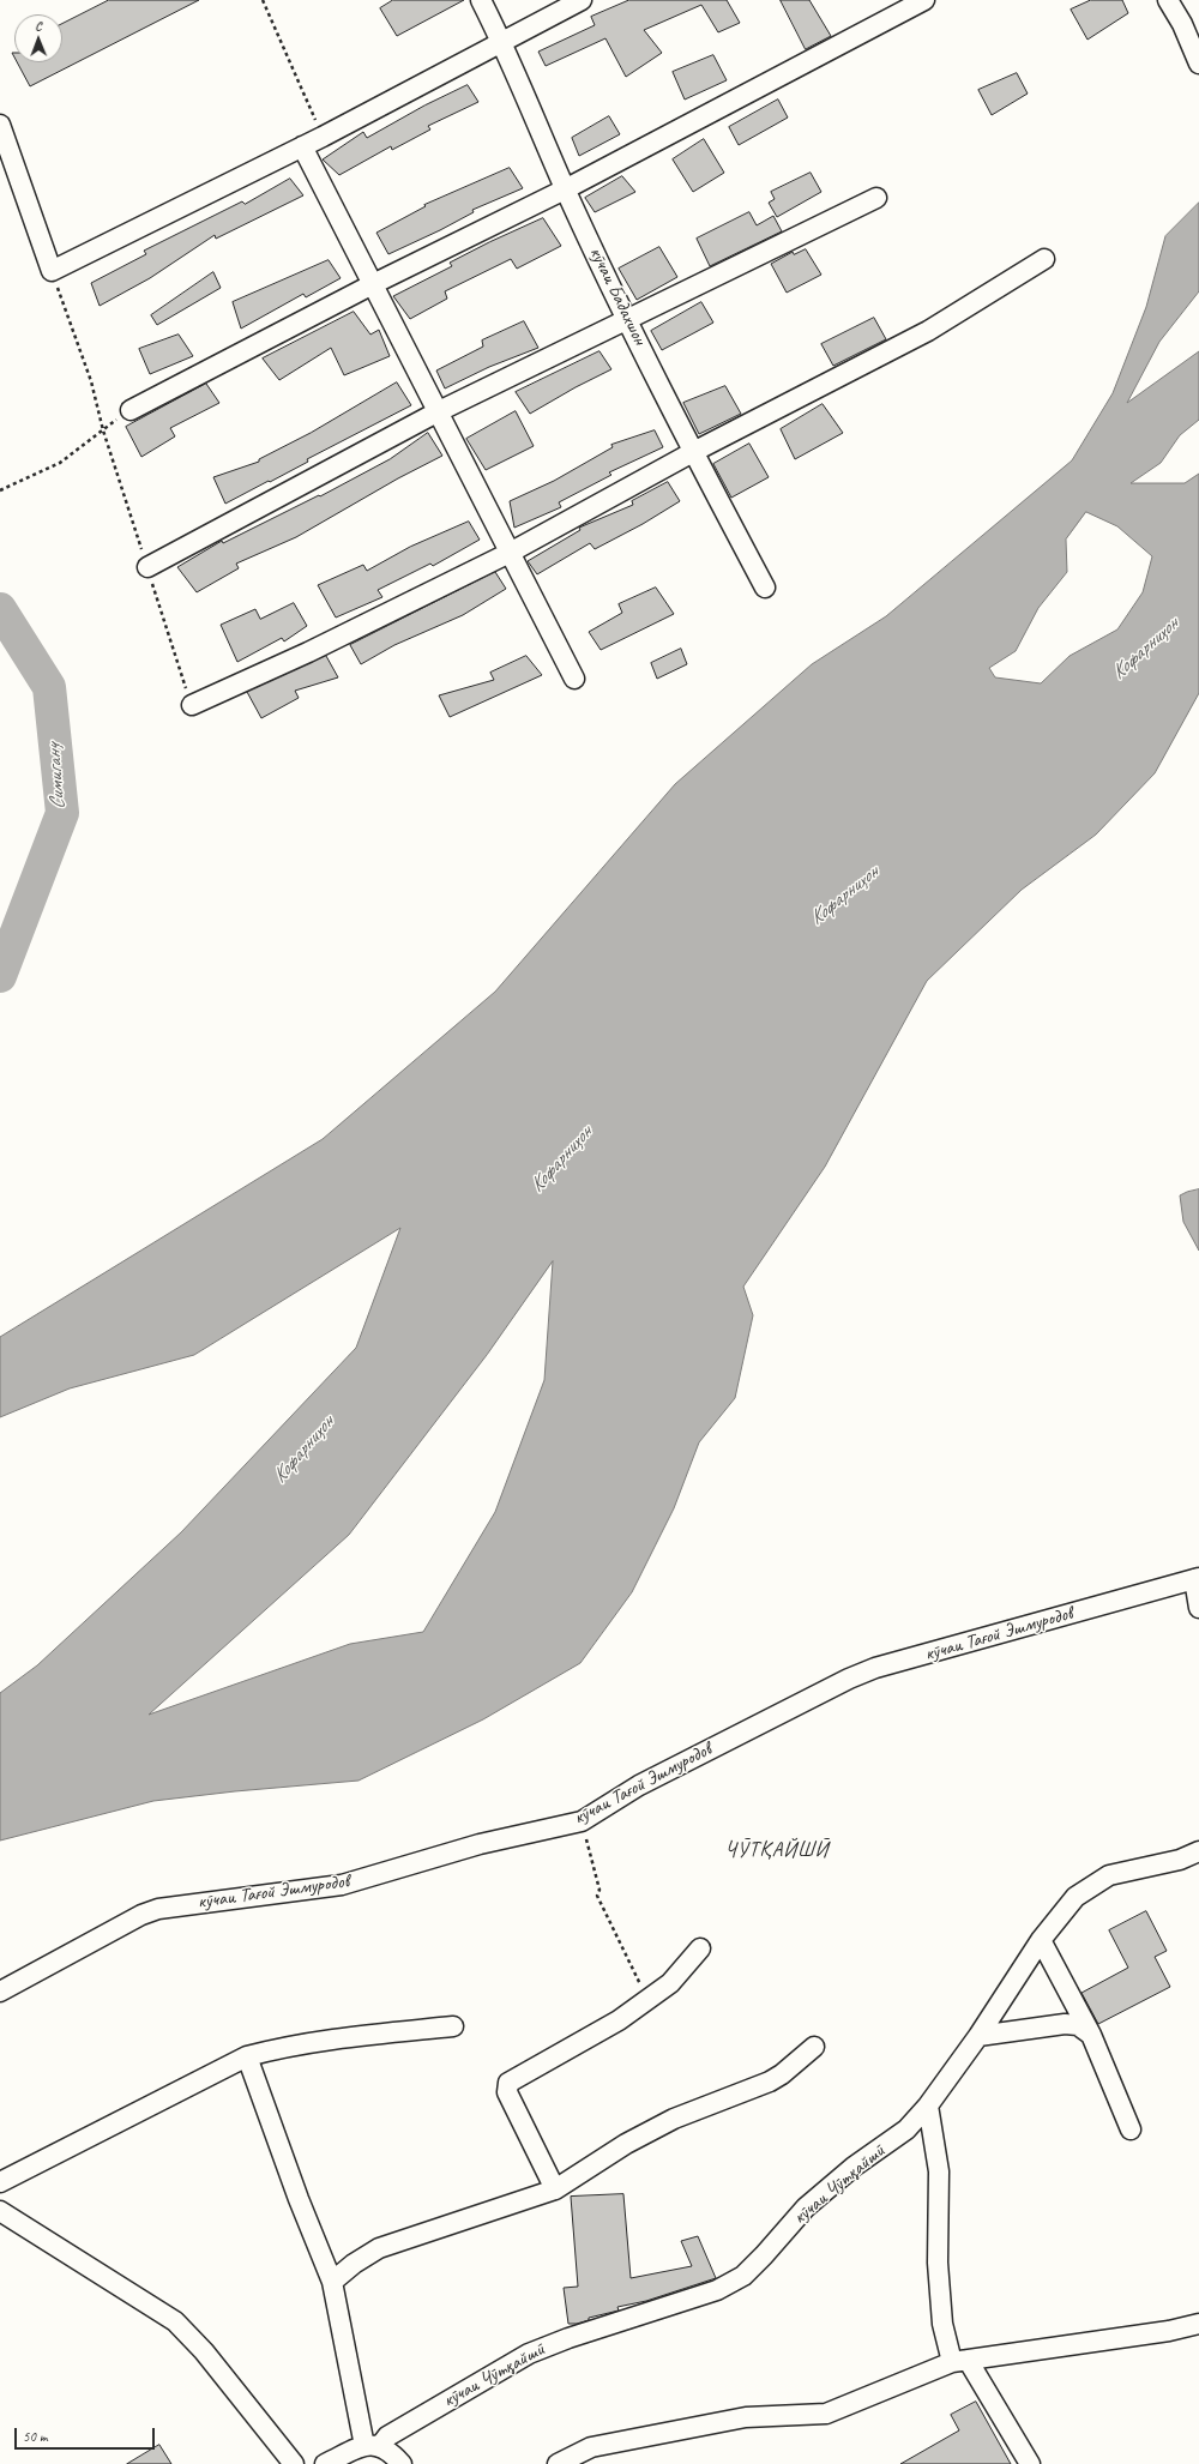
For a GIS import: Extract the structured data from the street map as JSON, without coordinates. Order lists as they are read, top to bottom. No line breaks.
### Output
{"streets":{"street":["кӯчаи Бадахшон","кӯчаи Тағой Эшмуродов","кӯчаи Чӯтқайшӣ"]},"districts":["ЧӮТҚАЙШӢ"],"water":["Кофарниҳон","Симиганҷ"],"scale_bar":"50 m","north":"top"}
